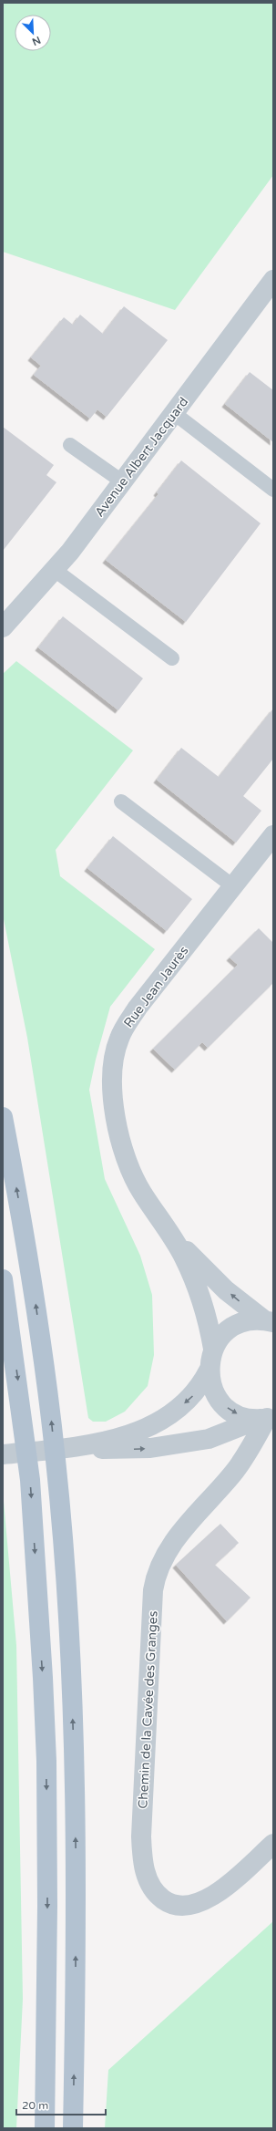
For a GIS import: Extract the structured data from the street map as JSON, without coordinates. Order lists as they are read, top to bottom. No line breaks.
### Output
{"streets":{"street":["Avenue Albert Jacquard","Rue Jean Jaurès","Chemin de la Cavée des Granges"]},"scale_bar":"20 m","north":"bottom right"}
